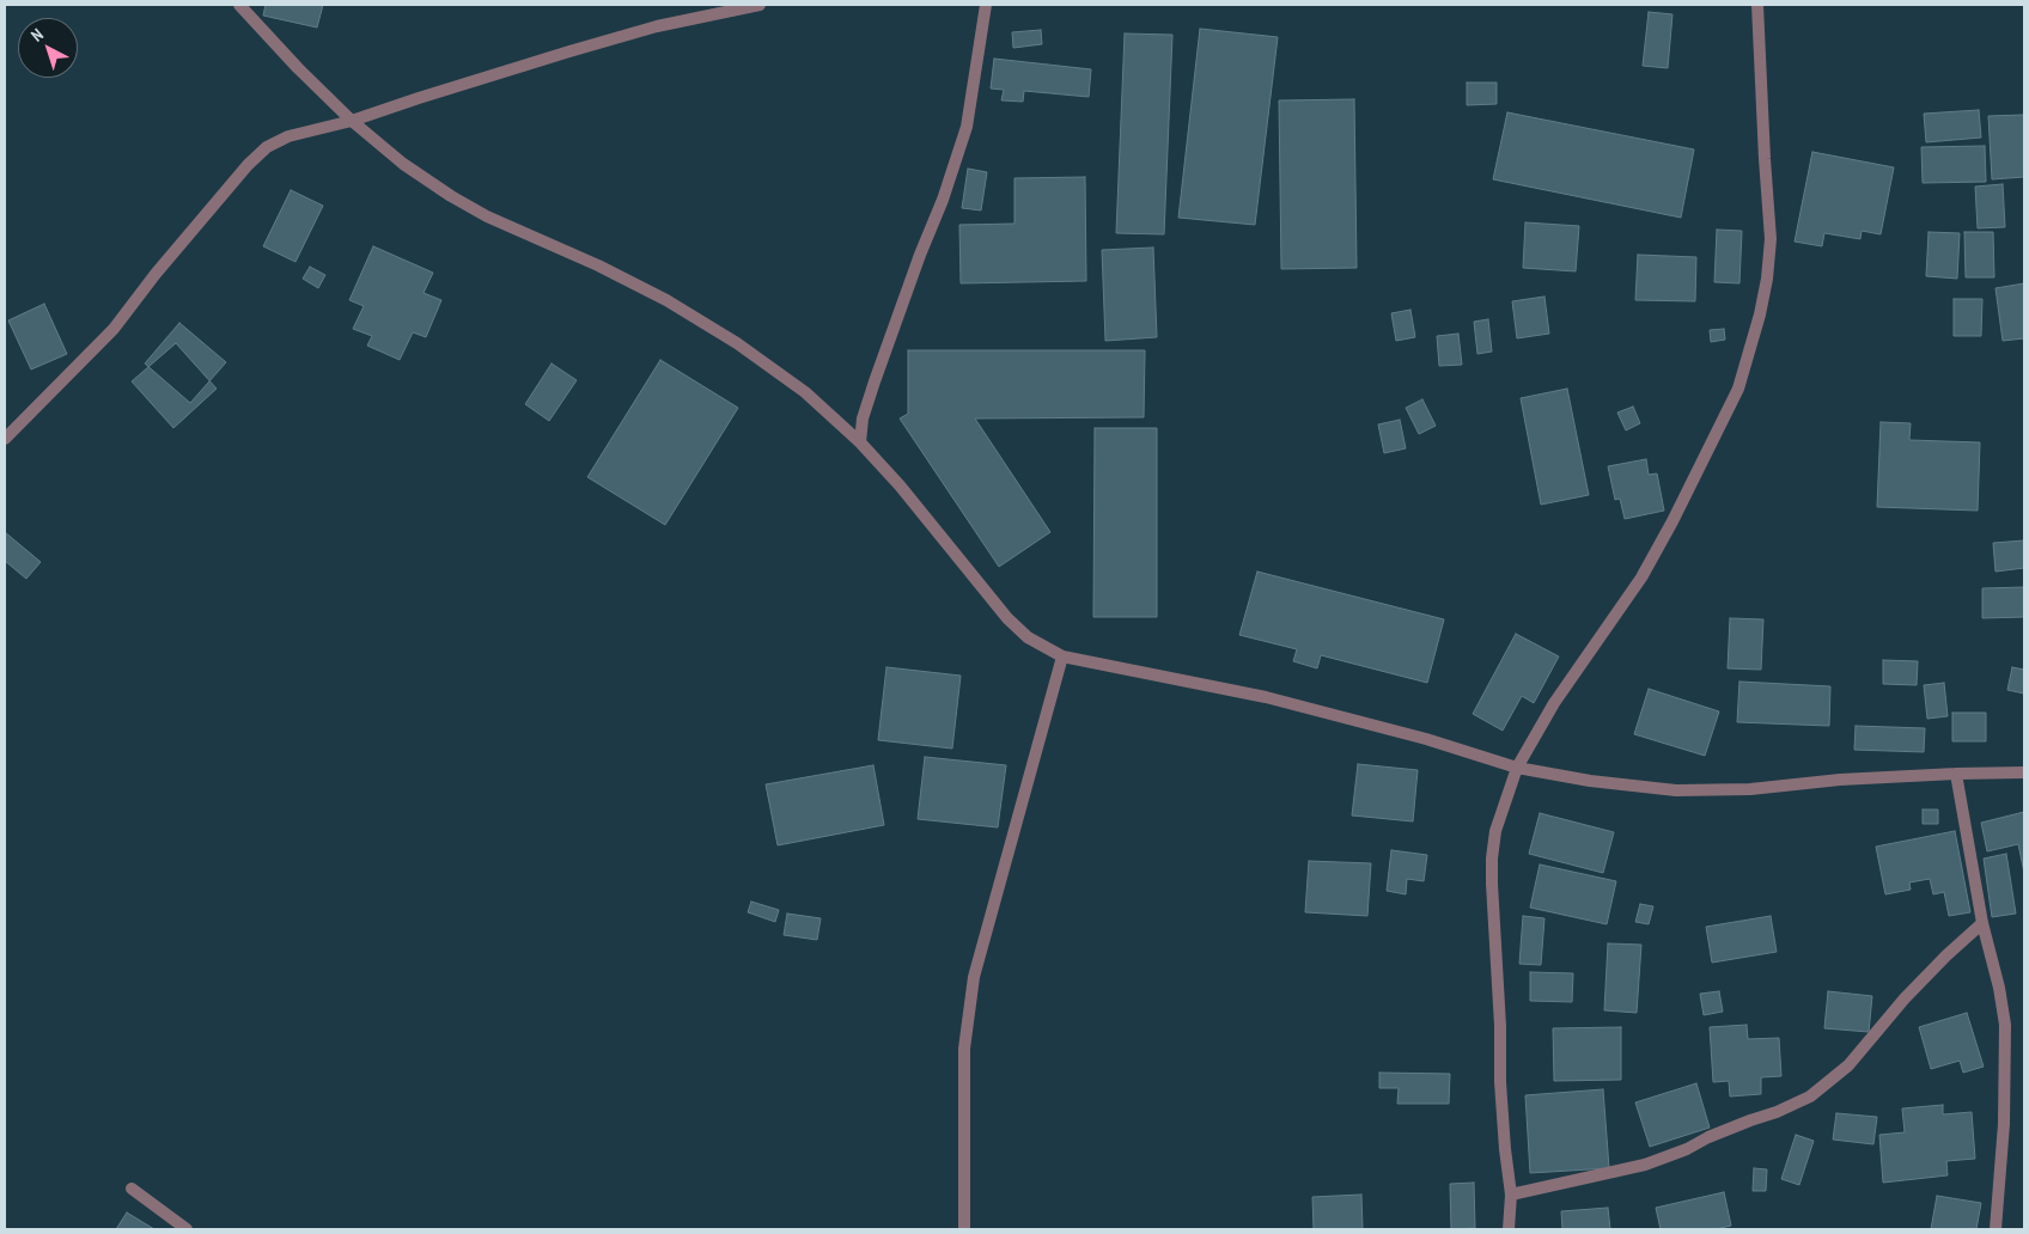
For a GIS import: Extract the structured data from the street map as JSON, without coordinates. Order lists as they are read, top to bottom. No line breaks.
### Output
{"north":"top left"}
